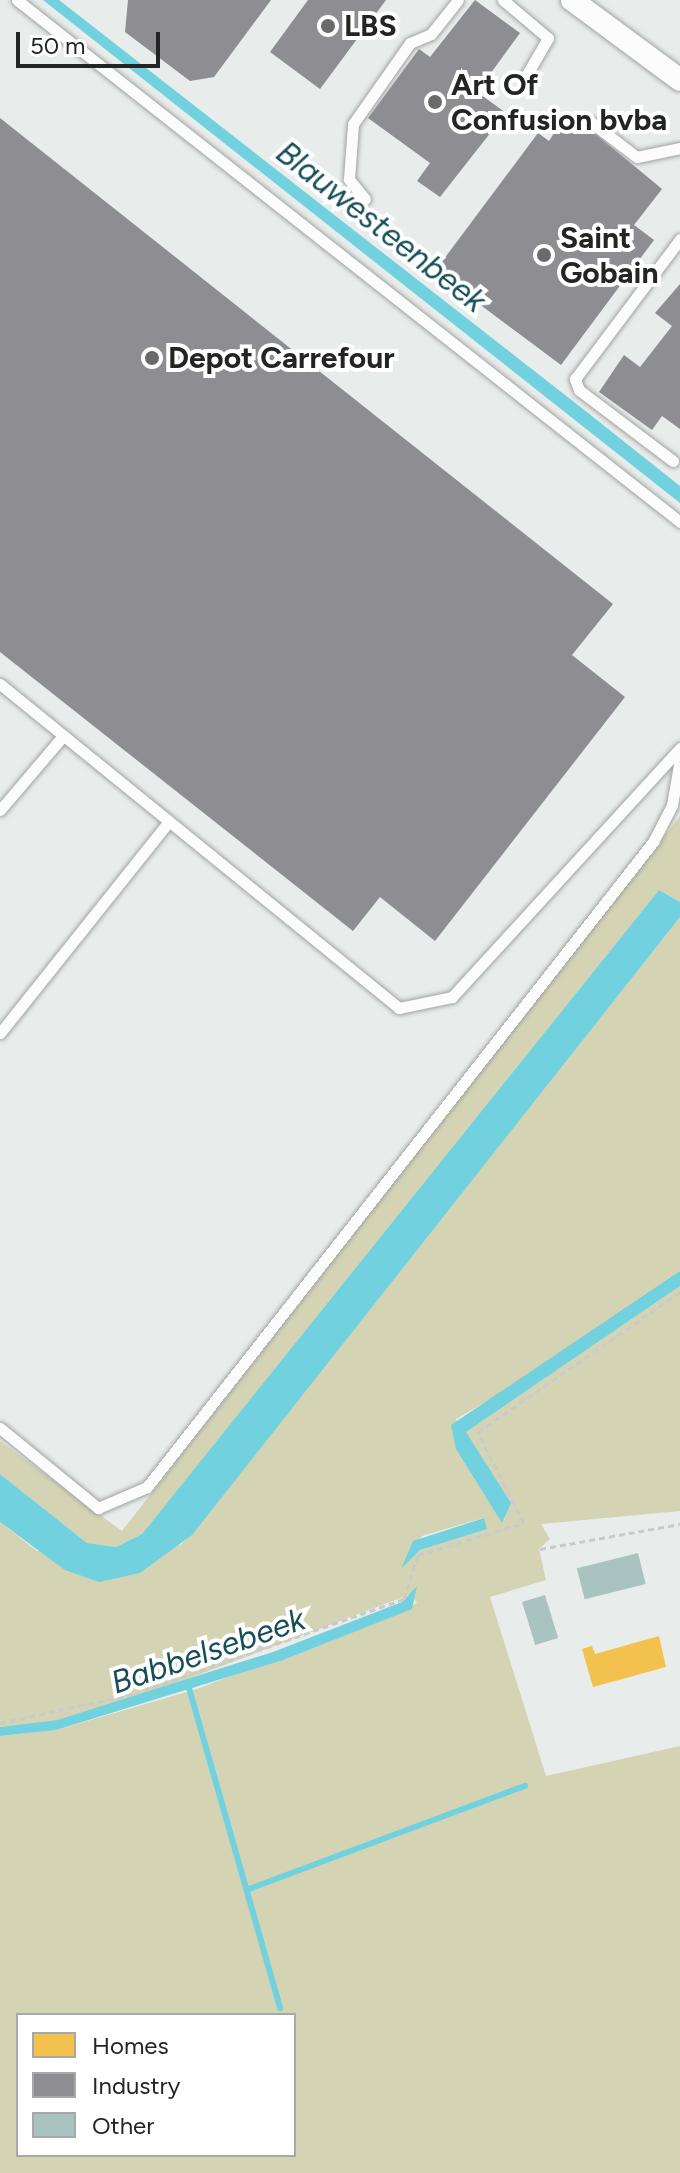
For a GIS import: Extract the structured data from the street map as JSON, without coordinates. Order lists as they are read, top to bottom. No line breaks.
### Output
{"water":["Blauwesteenbeek","Babbelsebeek"],"places":["LBS","Art Of Confusion bvba","Saint Gobain","Depot Carrefour"],"legend":["Homes","Industry","Other"],"scale_bar":"50 m"}
